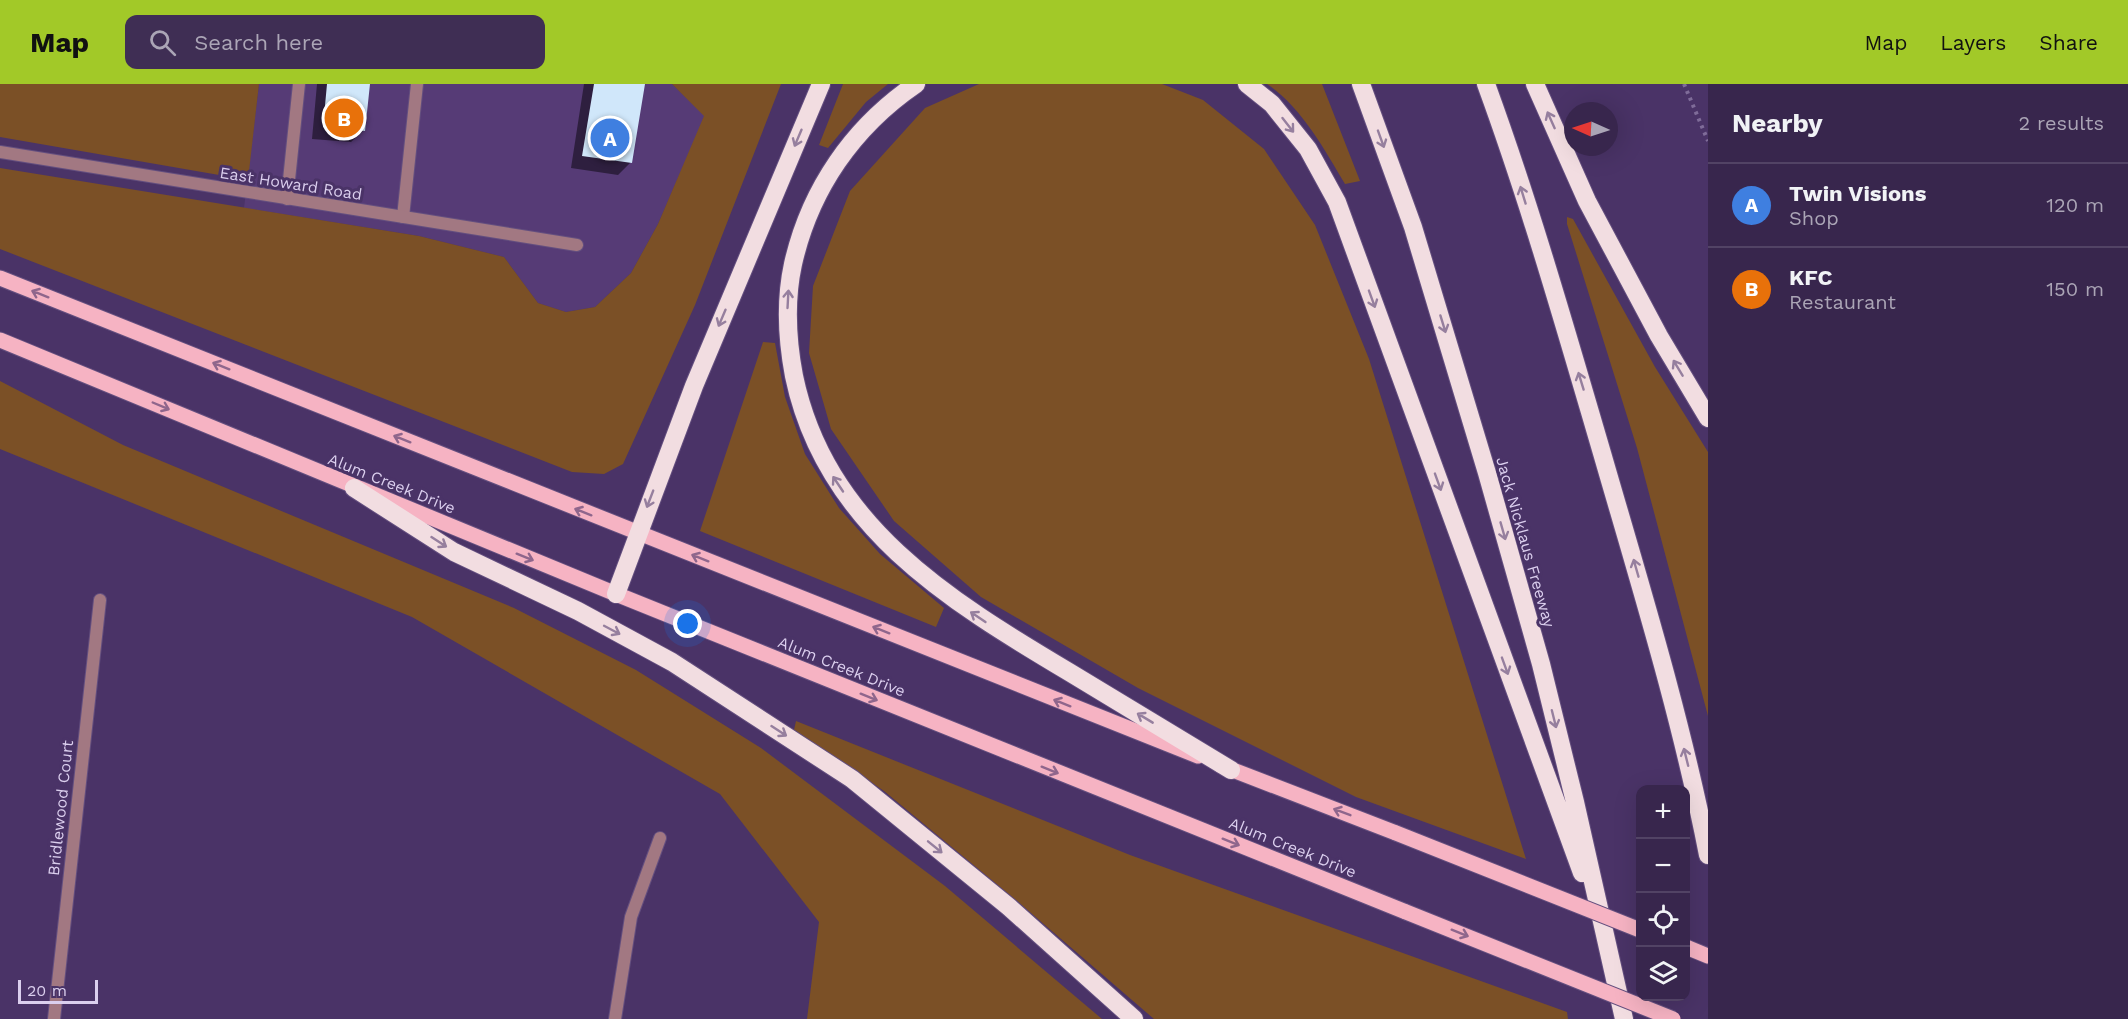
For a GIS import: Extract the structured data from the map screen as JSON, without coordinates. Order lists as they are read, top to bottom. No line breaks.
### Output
{"streets":{"highway":["Jack Nicklaus Freeway"],"main road":["Alum Creek Drive"],"street":["East Howard Road","Bridlewood Court"]},"scale_bar":"20 m","north":"left","page":{"header":"Map","search":"Search here","nav":["Map","Layers","Share"],"heading":["Nearby","2 results"],"pins":["B","A"],"list":[{"mark":"A","name":"Twin Visions","note":"Shop","value":"120 m"},{"mark":"B","name":"KFC","note":"Restaurant","value":"150 m"}],"map_buttons":["+","−"],"scale":"20 m"}}
